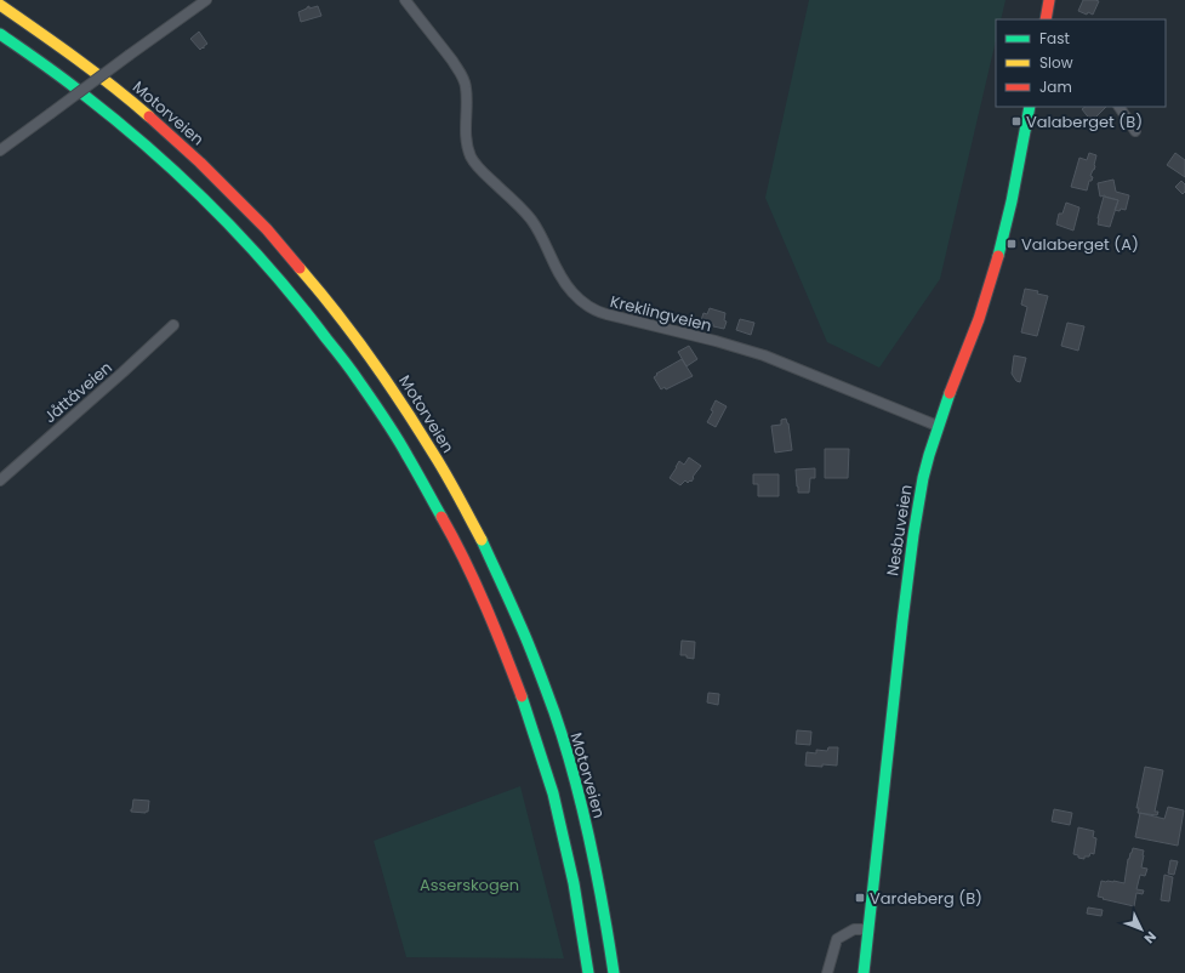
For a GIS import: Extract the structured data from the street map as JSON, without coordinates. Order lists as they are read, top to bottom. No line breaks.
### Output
{"streets":{"main road":["Motorveien","Nesbuveien"],"street":["Kreklingveien","Jåttåveien"]},"crossings":[["Kreklingveien","Nesbuveien"]],"parks":["Asserskogen"],"places":{"transit":["Valaberget (B)","Valaberget (A)","Vardeberg (B)"]},"legend":["Fast","Slow","Jam"],"north":"bottom right"}
